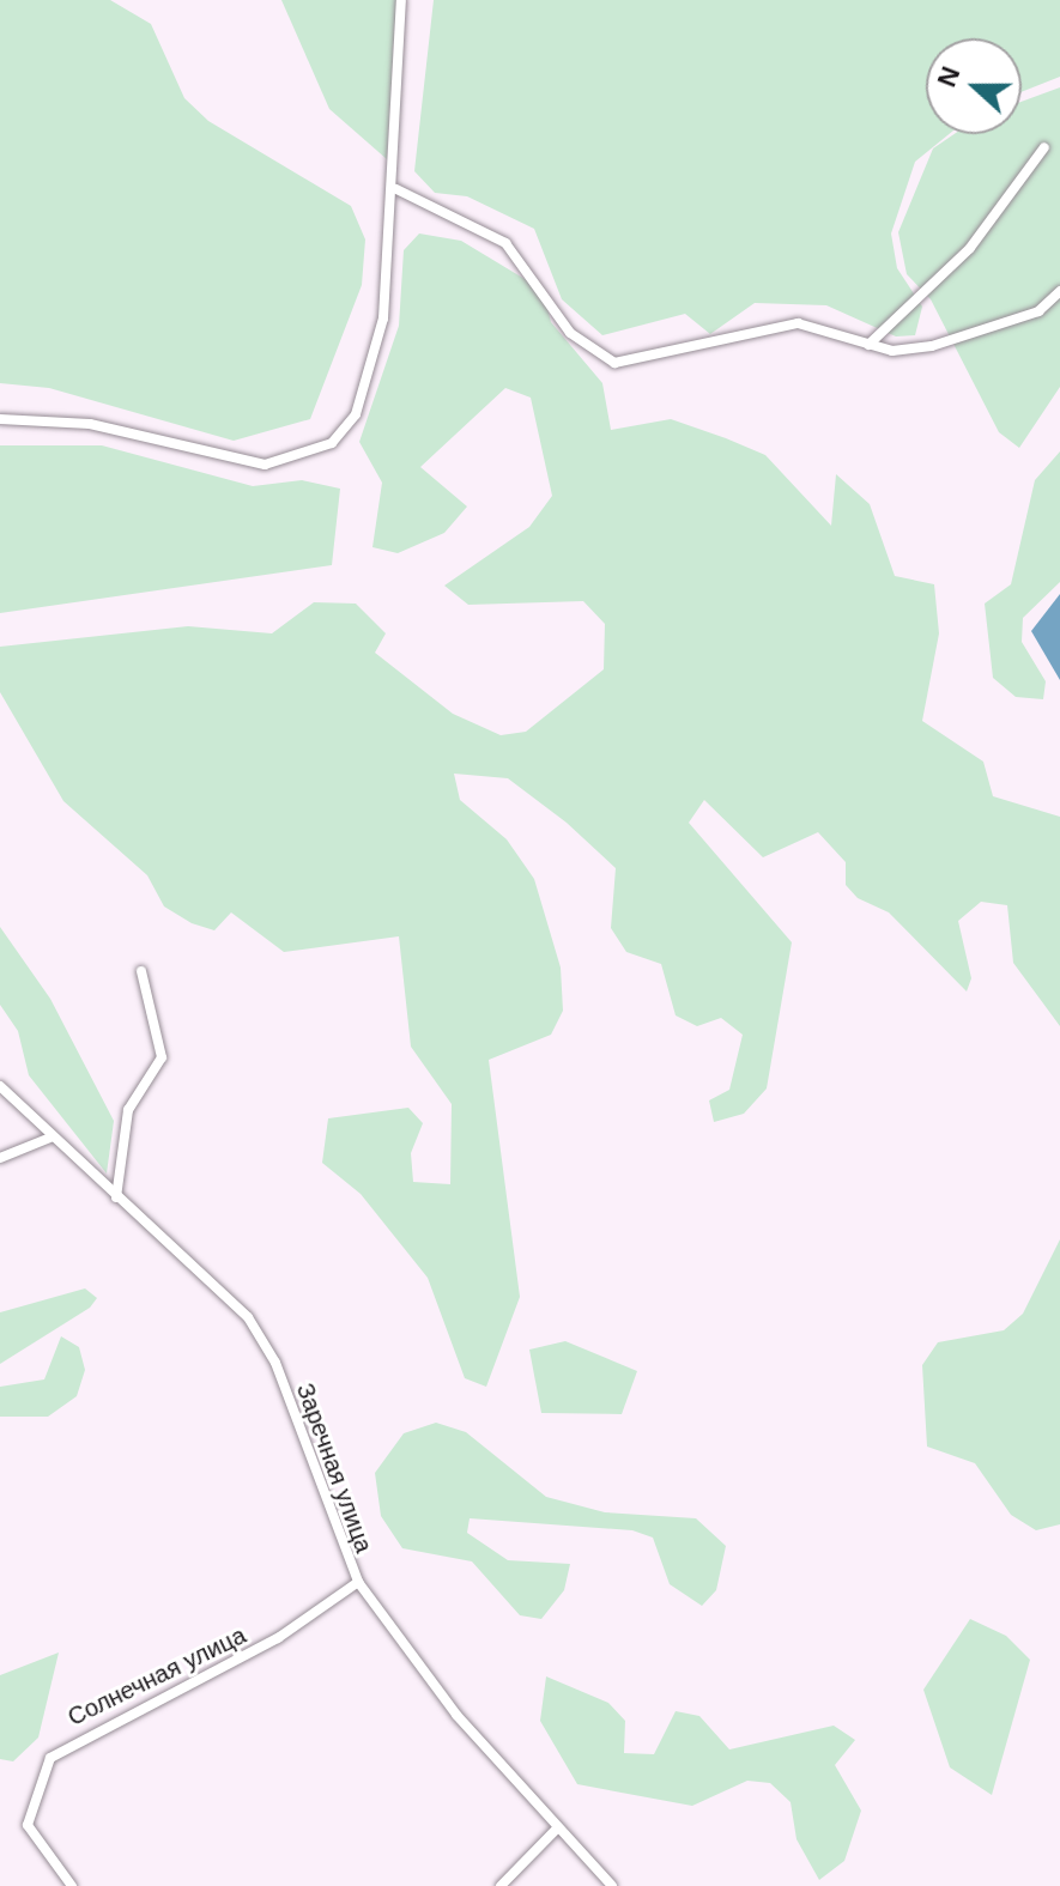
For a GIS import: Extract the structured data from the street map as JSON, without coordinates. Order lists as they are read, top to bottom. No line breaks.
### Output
{"streets":{"street":["Заречная улица","Солнечная улица"]},"crossings":[["Заречная улица","Солнечная улица"]],"north":"left"}
